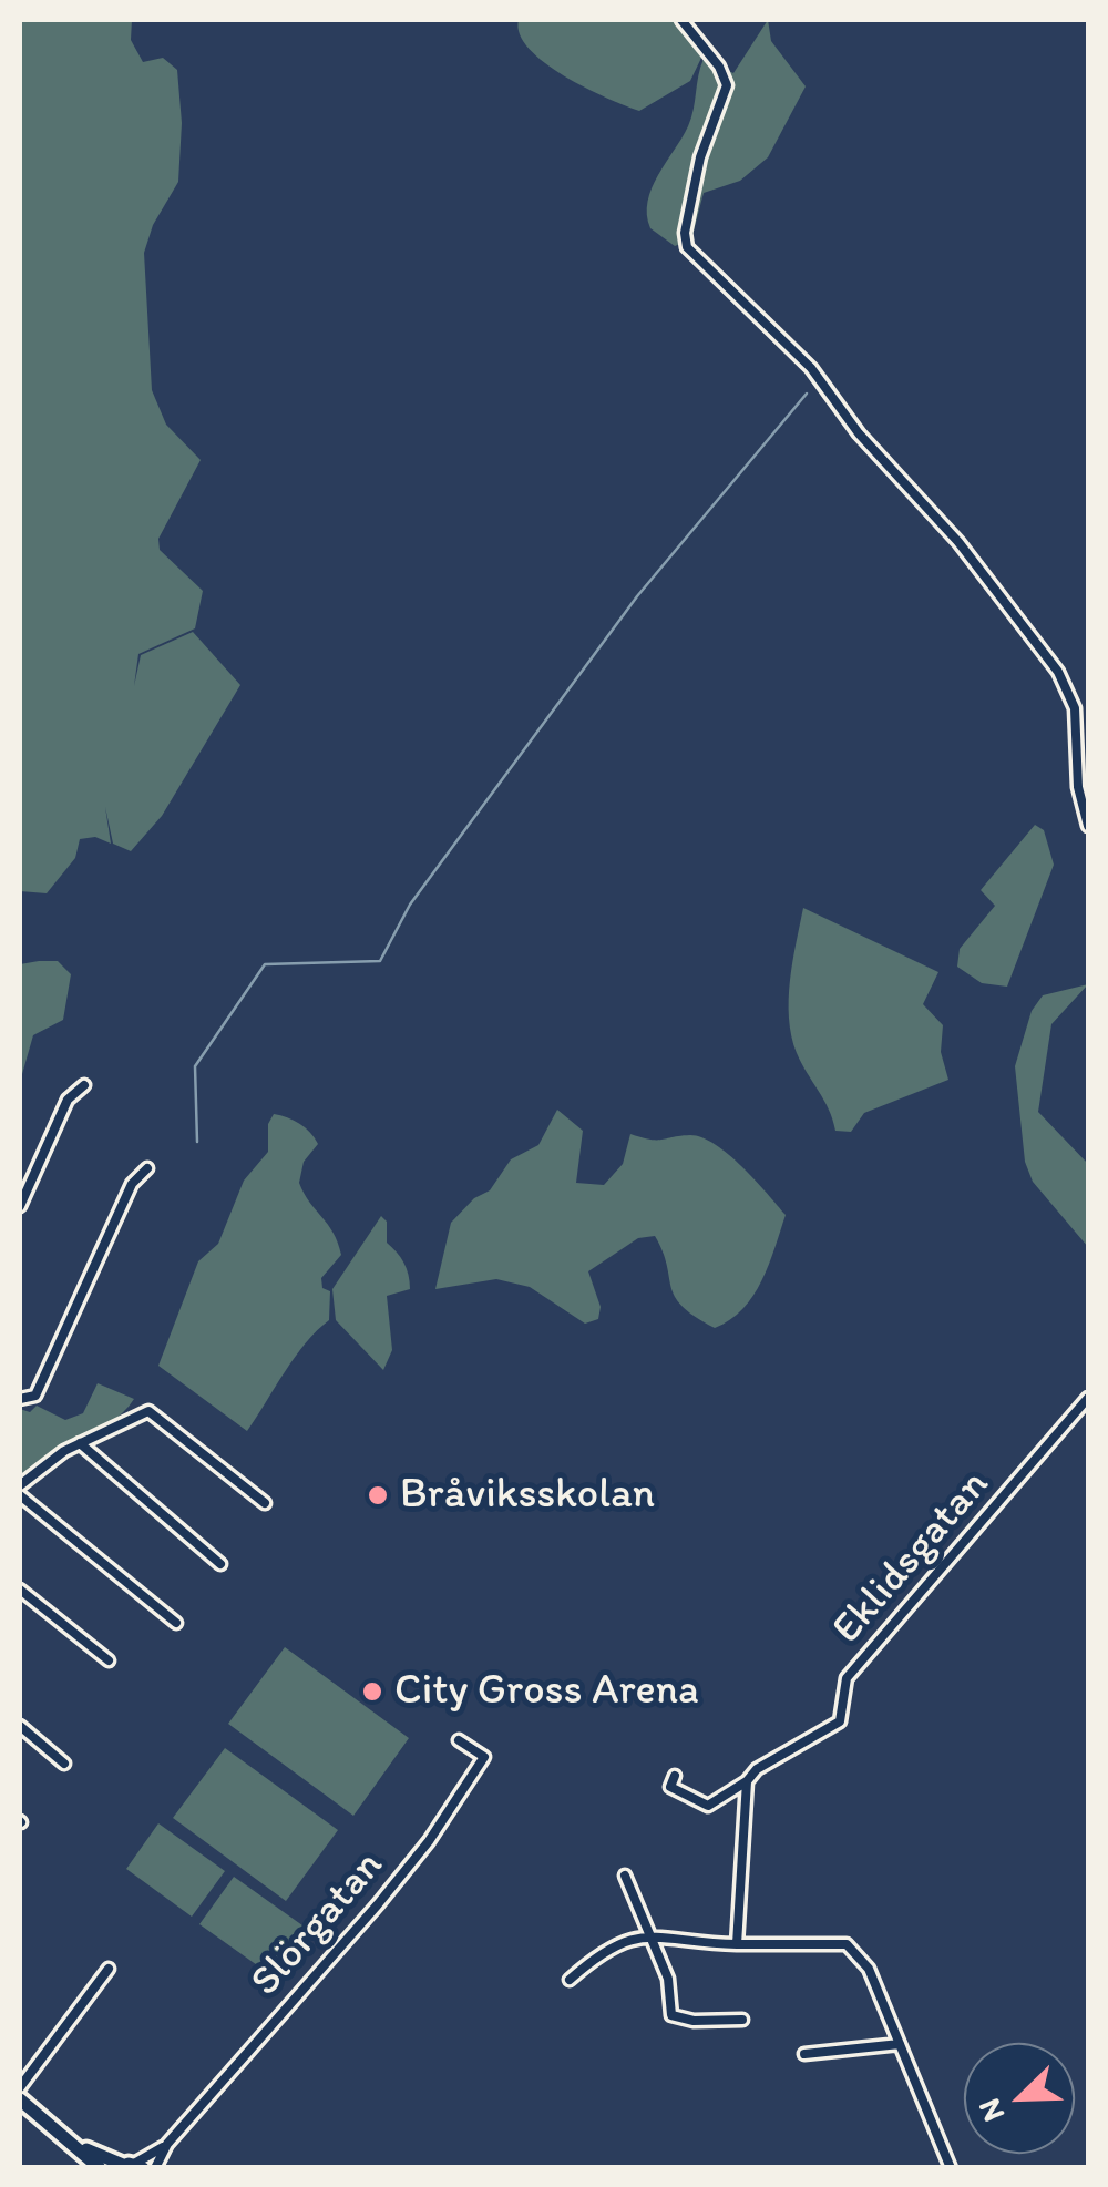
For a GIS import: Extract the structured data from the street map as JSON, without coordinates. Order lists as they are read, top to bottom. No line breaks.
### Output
{"streets":{"street":["Eklidsgatan","Slörgatan"]},"places":["Bråviksskolan","City Gross Arena"],"north":"bottom left"}
